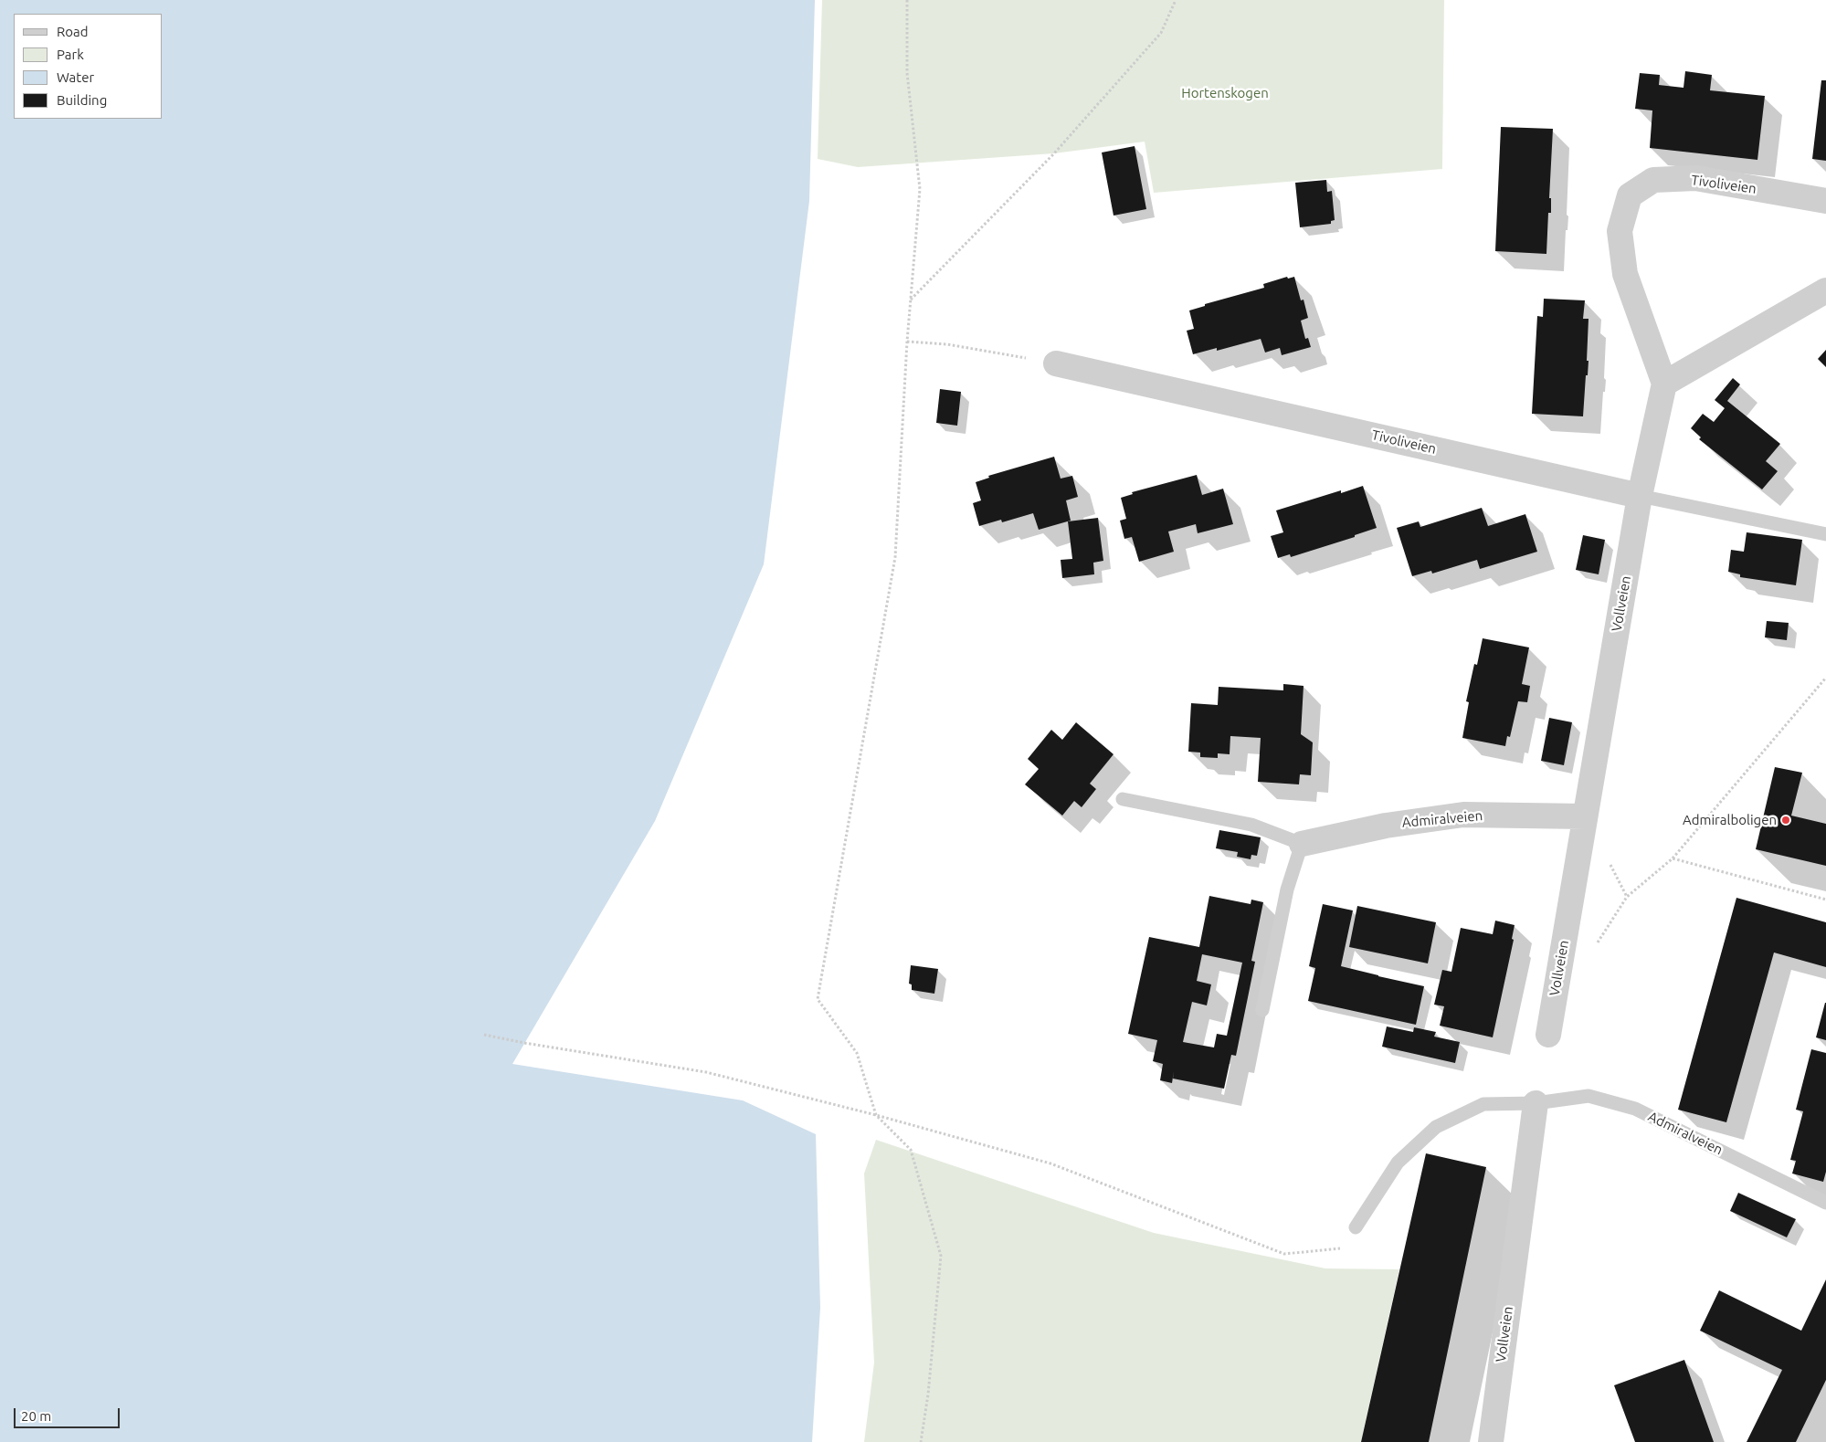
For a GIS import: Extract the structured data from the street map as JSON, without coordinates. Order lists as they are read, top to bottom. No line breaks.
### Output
{"streets":{"street":["Tivoliveien","Vollveien","Admiralveien"]},"crossings":[["Tivoliveien","Vollveien"],["Vollveien","Admiralveien"]],"parks":["Hortenskogen"],"places":["Admiralboligen"],"legend":["Road","Park","Water","Building"],"scale_bar":"20 m"}
